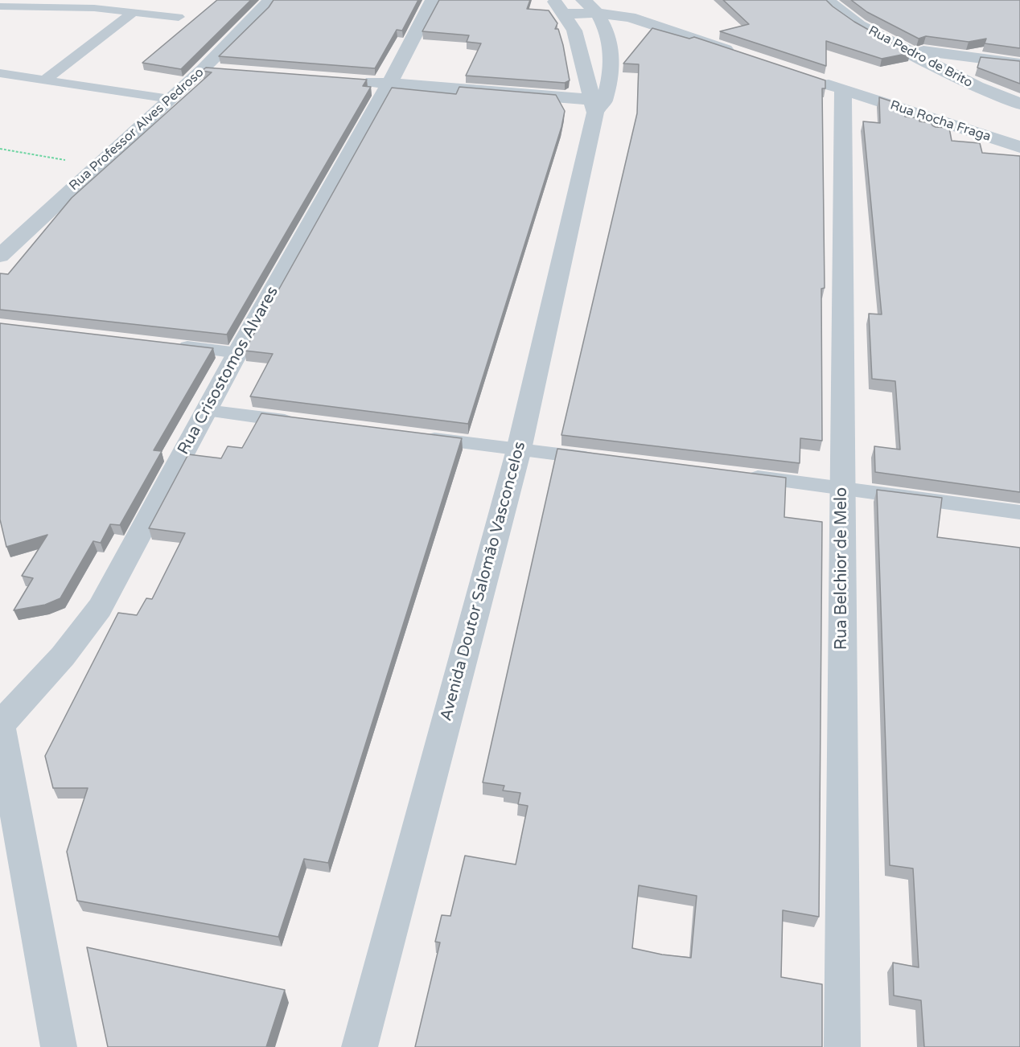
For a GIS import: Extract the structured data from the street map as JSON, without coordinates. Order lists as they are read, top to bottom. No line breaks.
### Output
{"streets":{"street":["Rua Pedro de Brito","Rua Rocha Fraga","Rua Professor Alves Pedroso","Rua Crisostomos Alvares","Rua Belchior de Melo","Avenida Doutor Salomão Vasconcelos"]},"crossings":[["Rua Rocha Fraga","Rua Belchior de Melo"]]}
